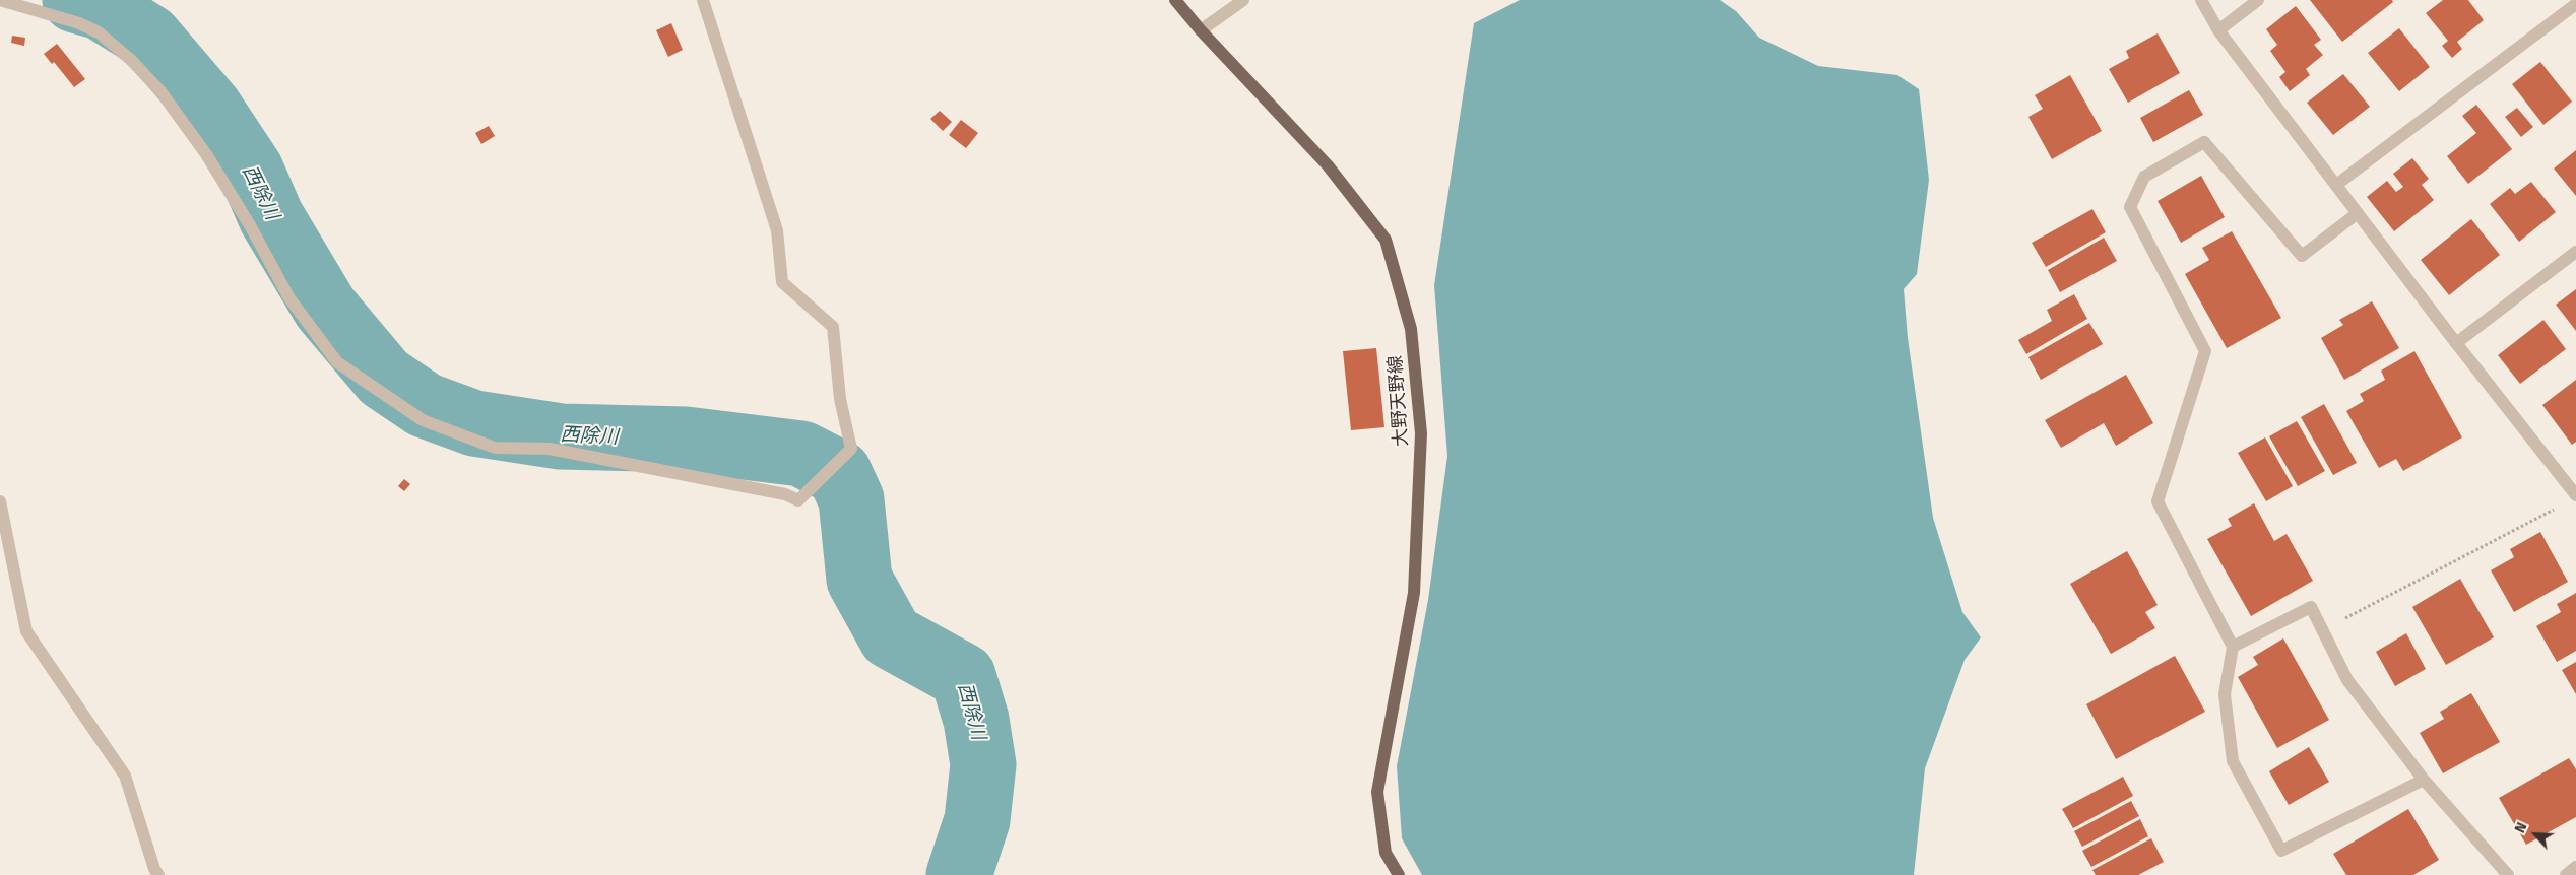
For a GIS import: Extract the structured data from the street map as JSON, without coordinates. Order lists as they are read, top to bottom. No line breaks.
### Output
{"streets":{"main road":["大野天野線"]},"water":["西除川"],"north":"top left"}
